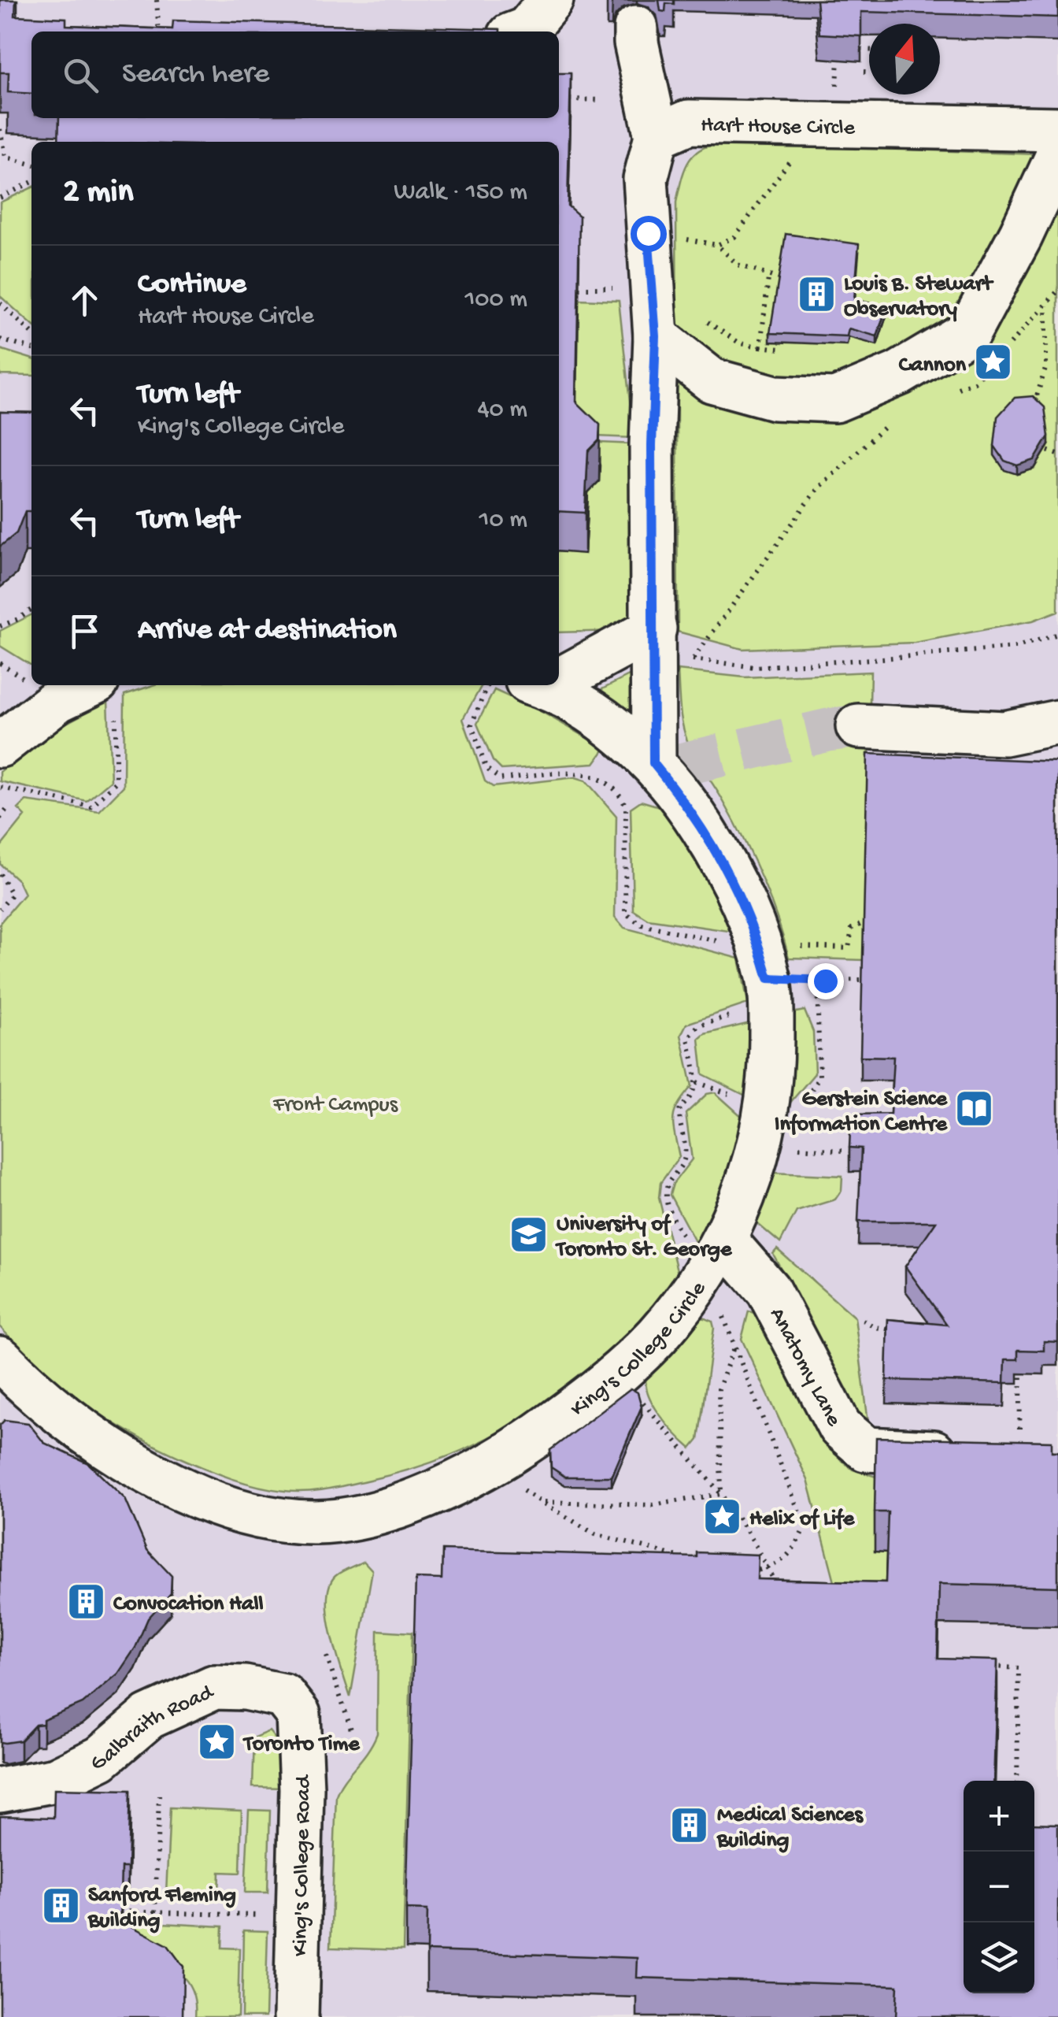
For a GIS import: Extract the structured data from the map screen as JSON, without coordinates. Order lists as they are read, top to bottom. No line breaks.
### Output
{"streets":{"street":["Hart House Circle","King's College Circle","Anatomy Lane","Galbraith Road","King's College Road"]},"crossings":[["King's College Circle","Anatomy Lane"],["Galbraith Road","King's College Road"]],"parks":["Front Campus"],"places":{"building":["Louis B. Stewart Observatory","Convocation Hall","Medical Sciences Building","Sanford Fleming Building"],"place":["Cannon","Helix of Life","Toronto Time"],"library":["Gerstein Science Information Centre"],"school or university":["University of Toronto St. George"]},"north":"top","page":{"search":"Search here","heading":["2 min","Walk · 150 m"],"list":[["Continue","Hart House Circle","100 m"],["Turn left","King's College Circle","40 m"],["Turn left","10 m"],"Arrive at destination"],"map_buttons":["+","−"]}}
